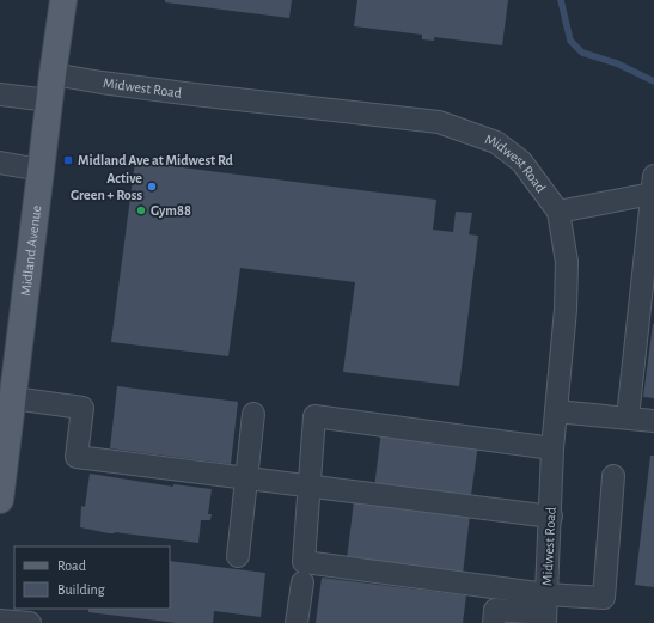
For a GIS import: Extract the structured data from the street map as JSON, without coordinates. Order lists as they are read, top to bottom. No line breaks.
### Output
{"streets":{"main road":["Midland Avenue"],"street":["Midwest Road"]},"crossings":[["Midwest Road","Midland Avenue"]],"places":{"transit":["Midland Ave at Midwest Rd"],"other":["Active Green + Ross","Gym88"]},"legend":["Road","Building"]}
